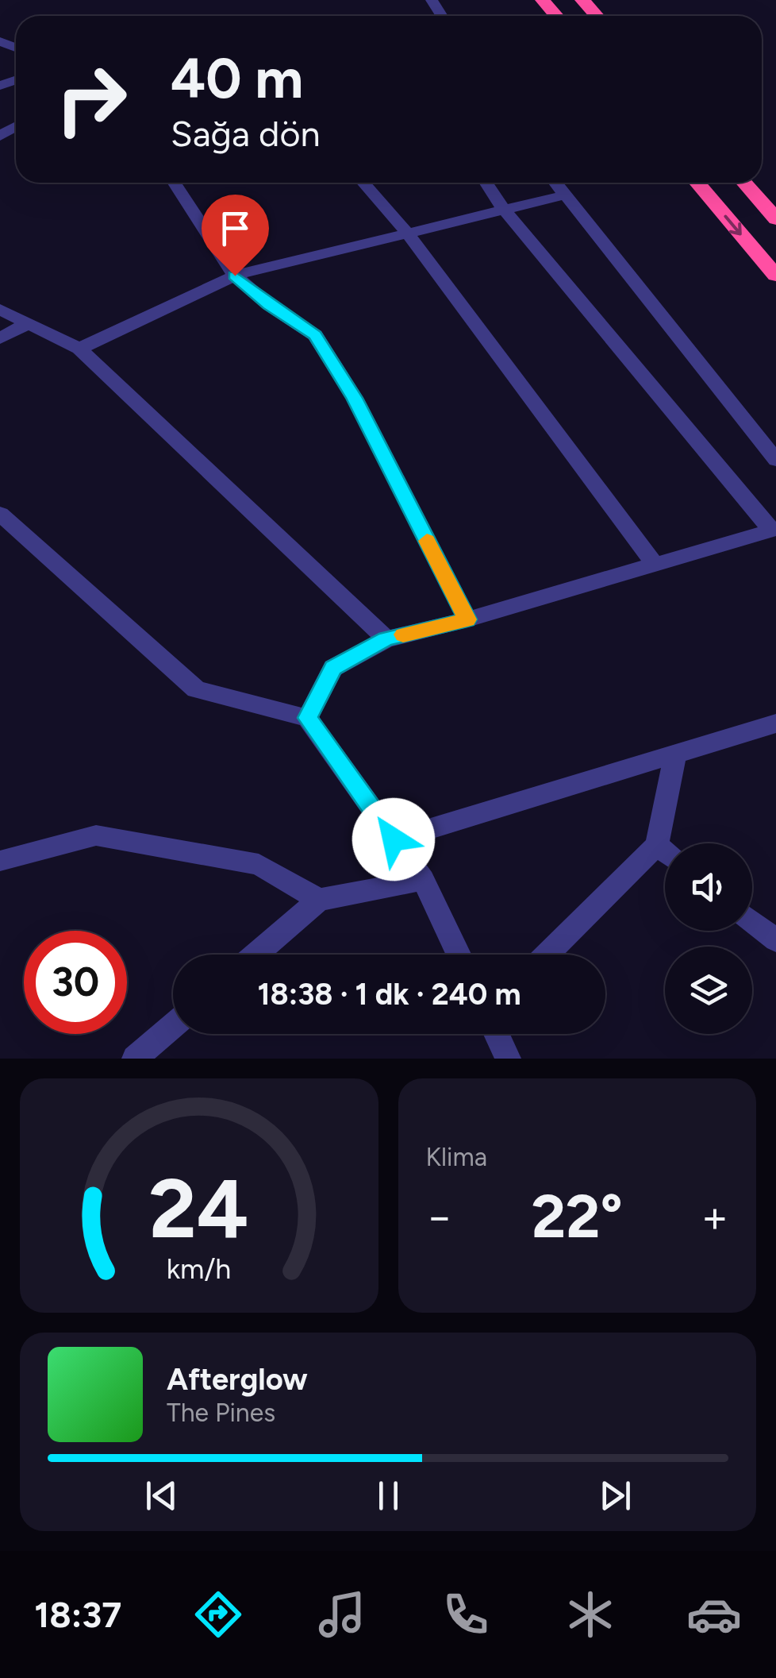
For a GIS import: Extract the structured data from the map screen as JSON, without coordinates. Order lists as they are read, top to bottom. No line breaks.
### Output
{"page":{"turn":["40 m","Sağa dön"],"limit":"30","trip":"18:38 · 1 dk · 240 m","tile":"Klima","heat":["−","22°","+"],"song":["Afterglow","The Pines"],"tabs":"18:37","gauge":["24","km/h"]}}
